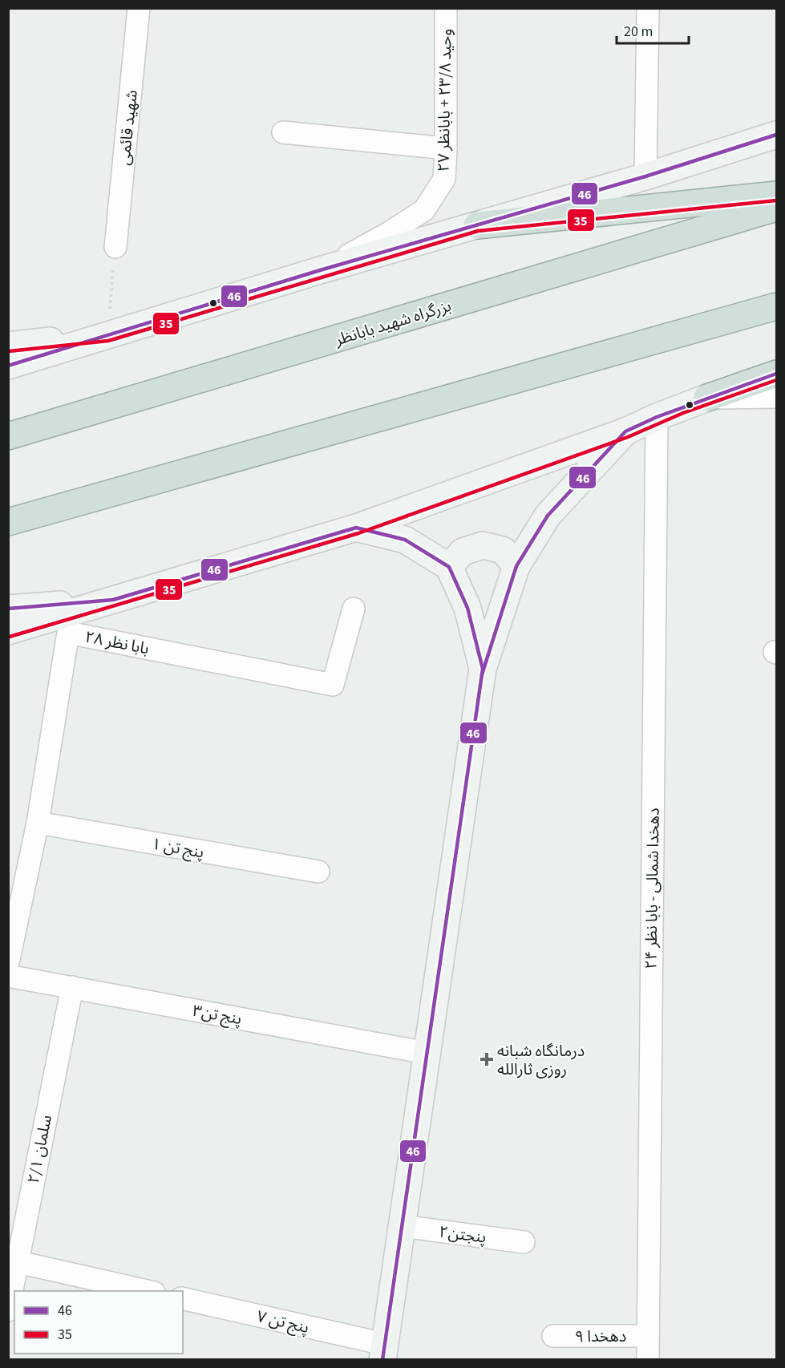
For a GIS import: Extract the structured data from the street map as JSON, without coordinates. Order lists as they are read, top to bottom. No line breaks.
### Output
{"streets":{"highway":["بزرگراه شهید بابانظر"],"street":["وحید ۲۳/۸ + بابانظر ۲۷","شهید قائمی","بابا نظر ۲۸","پنج تن ۱","دهخدا شمالی - بابا نظر ۲۴","پنج تن۳","سلمان ۲/۱","پنجتن۲","پنج تن ۷","دهخدا ۹"]},"crossings":[["بابا نظر ۲۸","پنج تن ۱"],["دهخدا شمالی - بابا نظر ۲۴","دهخدا ۹"],["پنج تن۳","سلمان ۲/۱"]],"places":{"health":["درمانگاه شبانه روزی ثارالله"]},"lines":["transit line 46","transit line 35"],"legend":["46","35"],"scale_bar":"20 m"}
